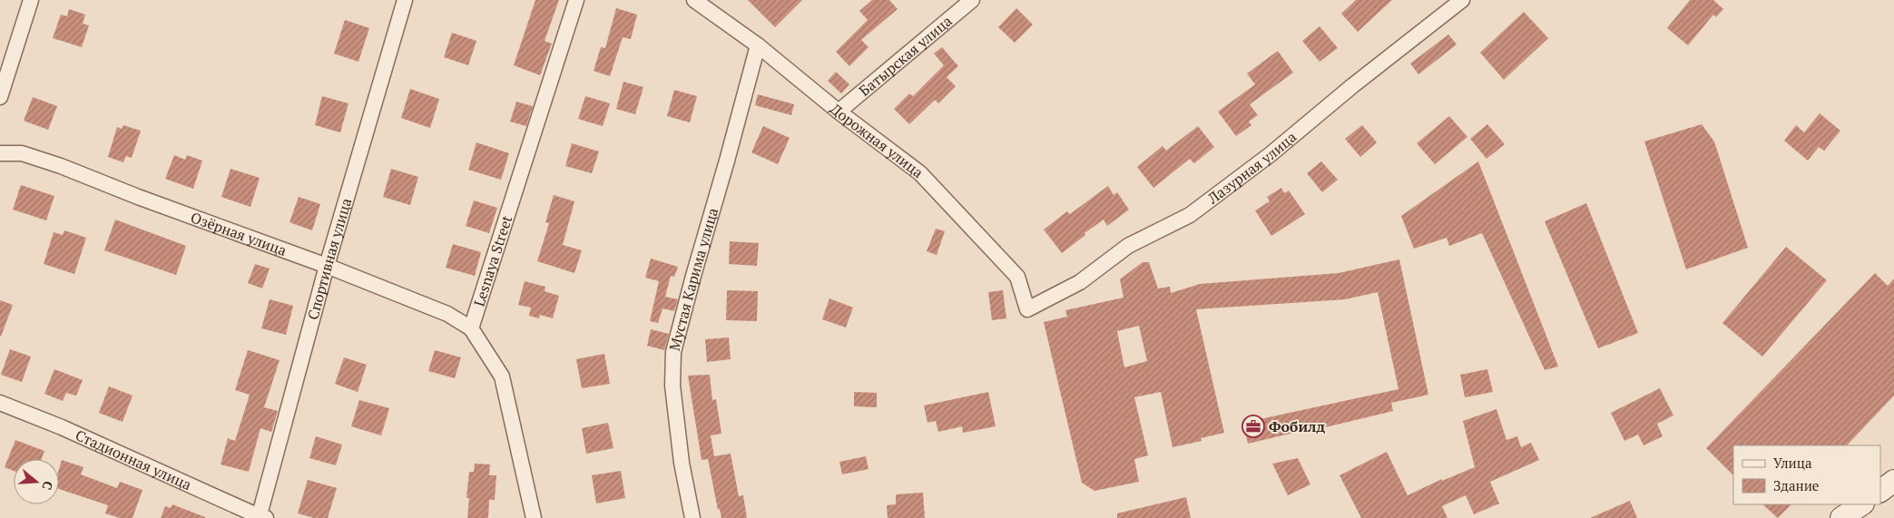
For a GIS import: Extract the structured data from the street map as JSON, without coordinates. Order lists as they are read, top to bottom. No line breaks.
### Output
{"streets":{"street":["Батырская улица","Дорожная улица","Лазурная улица","Озёрная улица","Спортивная улица","Lesnaya Street","Мустая Карима улица","Стадионная улица"]},"crossings":[["Батырская улица","Дорожная улица"],["Дорожная улица","Лазурная улица"],["Дорожная улица","Мустая Карима улица"],["Озёрная улица","Спортивная улица"],["Озёрная улица","Lesnaya Street"],["Спортивная улица","Стадионная улица"]],"places":{"office":["Фобилд"]},"legend":["Улица","Здание"],"north":"right"}
